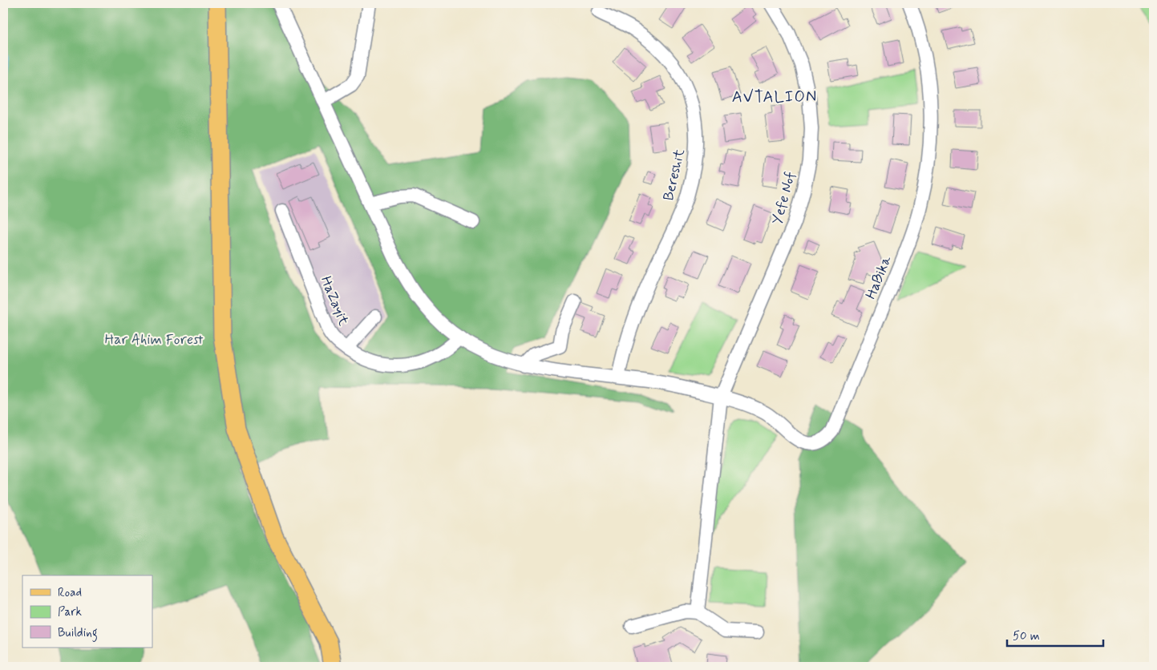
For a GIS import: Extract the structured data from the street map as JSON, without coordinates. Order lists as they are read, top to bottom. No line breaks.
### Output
{"streets":{"street":["Bereshit","Yefe Nof","HaBika","HaZayit"]},"crossings":[["Bereshit","HaBika"],["Yefe Nof","HaBika"],["HaBika","HaZayit"]],"districts":["AVTALION"],"parks":["Har Ahim Forest"],"legend":["Road","Park","Building"],"scale_bar":"50 m"}
